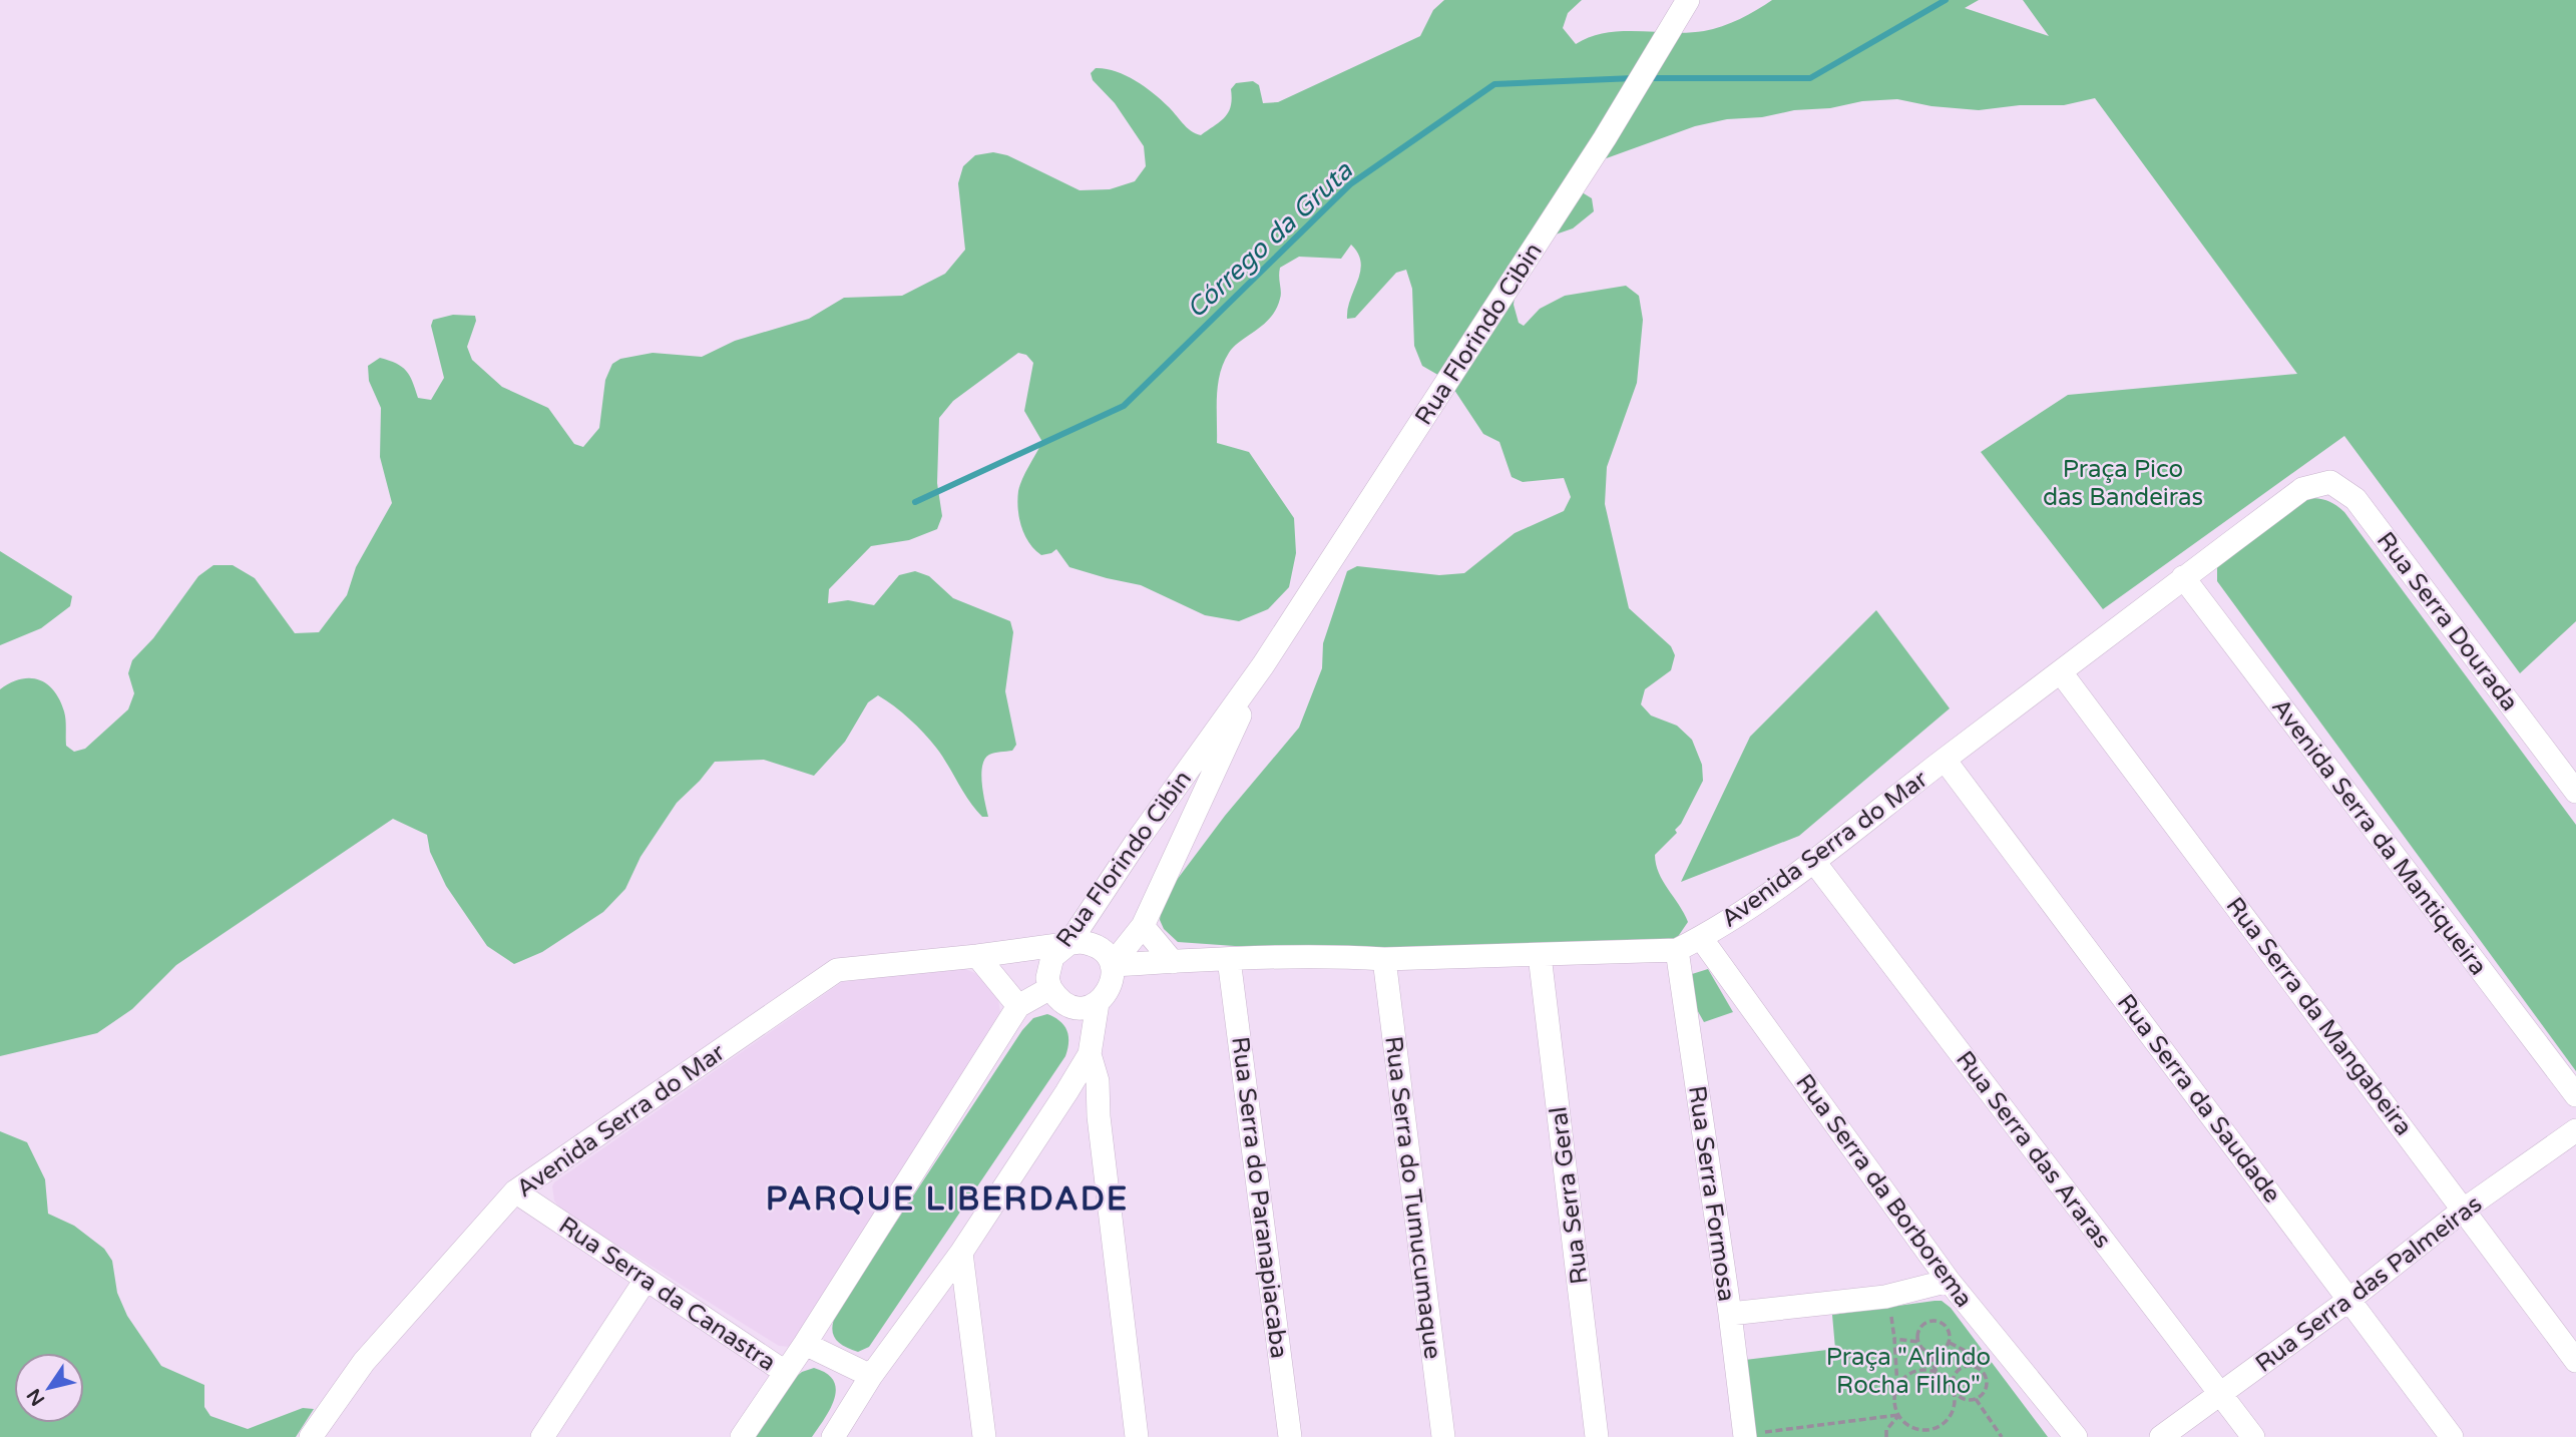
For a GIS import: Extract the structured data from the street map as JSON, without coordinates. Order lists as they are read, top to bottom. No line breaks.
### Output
{"streets":{"street":["Rua Florindo Cibin","Rua Serra Dourada","Avenida Serra da Mantiqueira","Avenida Serra do Mar","Rua Serra da Mangabeira","Rua Serra da Saudade","Rua Serra das Araras","Rua Serra da Borborema","Rua Serra Formosa","Rua Serra Geral","Rua Serra do Paranapiacaba","Rua Serra do Tumucumaque","Rua Serra das Palmeiras","Rua Serra da Canastra"]},"crossings":[["Rua Florindo Cibin","Avenida Serra do Mar"],["Rua Florindo Cibin","Rua Serra da Canastra"],["Rua Serra Dourada","Avenida Serra do Mar"],["Avenida Serra da Mantiqueira","Avenida Serra do Mar"],["Avenida Serra do Mar","Rua Serra da Mangabeira"],["Avenida Serra do Mar","Rua Serra da Saudade"],["Avenida Serra do Mar","Rua Serra das Araras"],["Avenida Serra do Mar","Rua Serra da Borborema"],["Avenida Serra do Mar","Rua Serra Formosa"],["Avenida Serra do Mar","Rua Serra Geral"],["Avenida Serra do Mar","Rua Serra do Paranapiacaba"],["Avenida Serra do Mar","Rua Serra do Tumucumaque"],["Avenida Serra do Mar","Rua Serra da Canastra"],["Rua Serra da Mangabeira","Rua Serra das Palmeiras"],["Rua Serra da Saudade","Rua Serra das Palmeiras"],["Rua Serra das Araras","Rua Serra das Palmeiras"]],"districts":["PARQUE LIBERDADE"],"water":["Córrego da Gruta"],"parks":["Praça Pico das Bandeiras","Praça \"Arlindo Rocha Filho\""],"north":"bottom left"}
